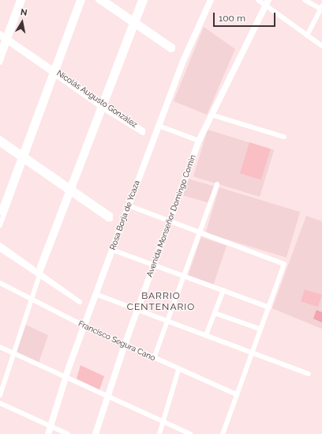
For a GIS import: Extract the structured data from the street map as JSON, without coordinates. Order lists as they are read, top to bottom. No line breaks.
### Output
{"streets":{"main road":["Rosa Borja de Ycaza","Avenida Monseñor Domingo Comin"],"street":["Nicolás Augusto González","Francisco Segura Cano"]},"crossings":[["Rosa Borja de Ycaza","Francisco Segura Cano"],["Avenida Monseñor Domingo Comin","Francisco Segura Cano"]],"districts":["BARRIO CENTENARIO"],"scale_bar":"100 m","north":"top"}
